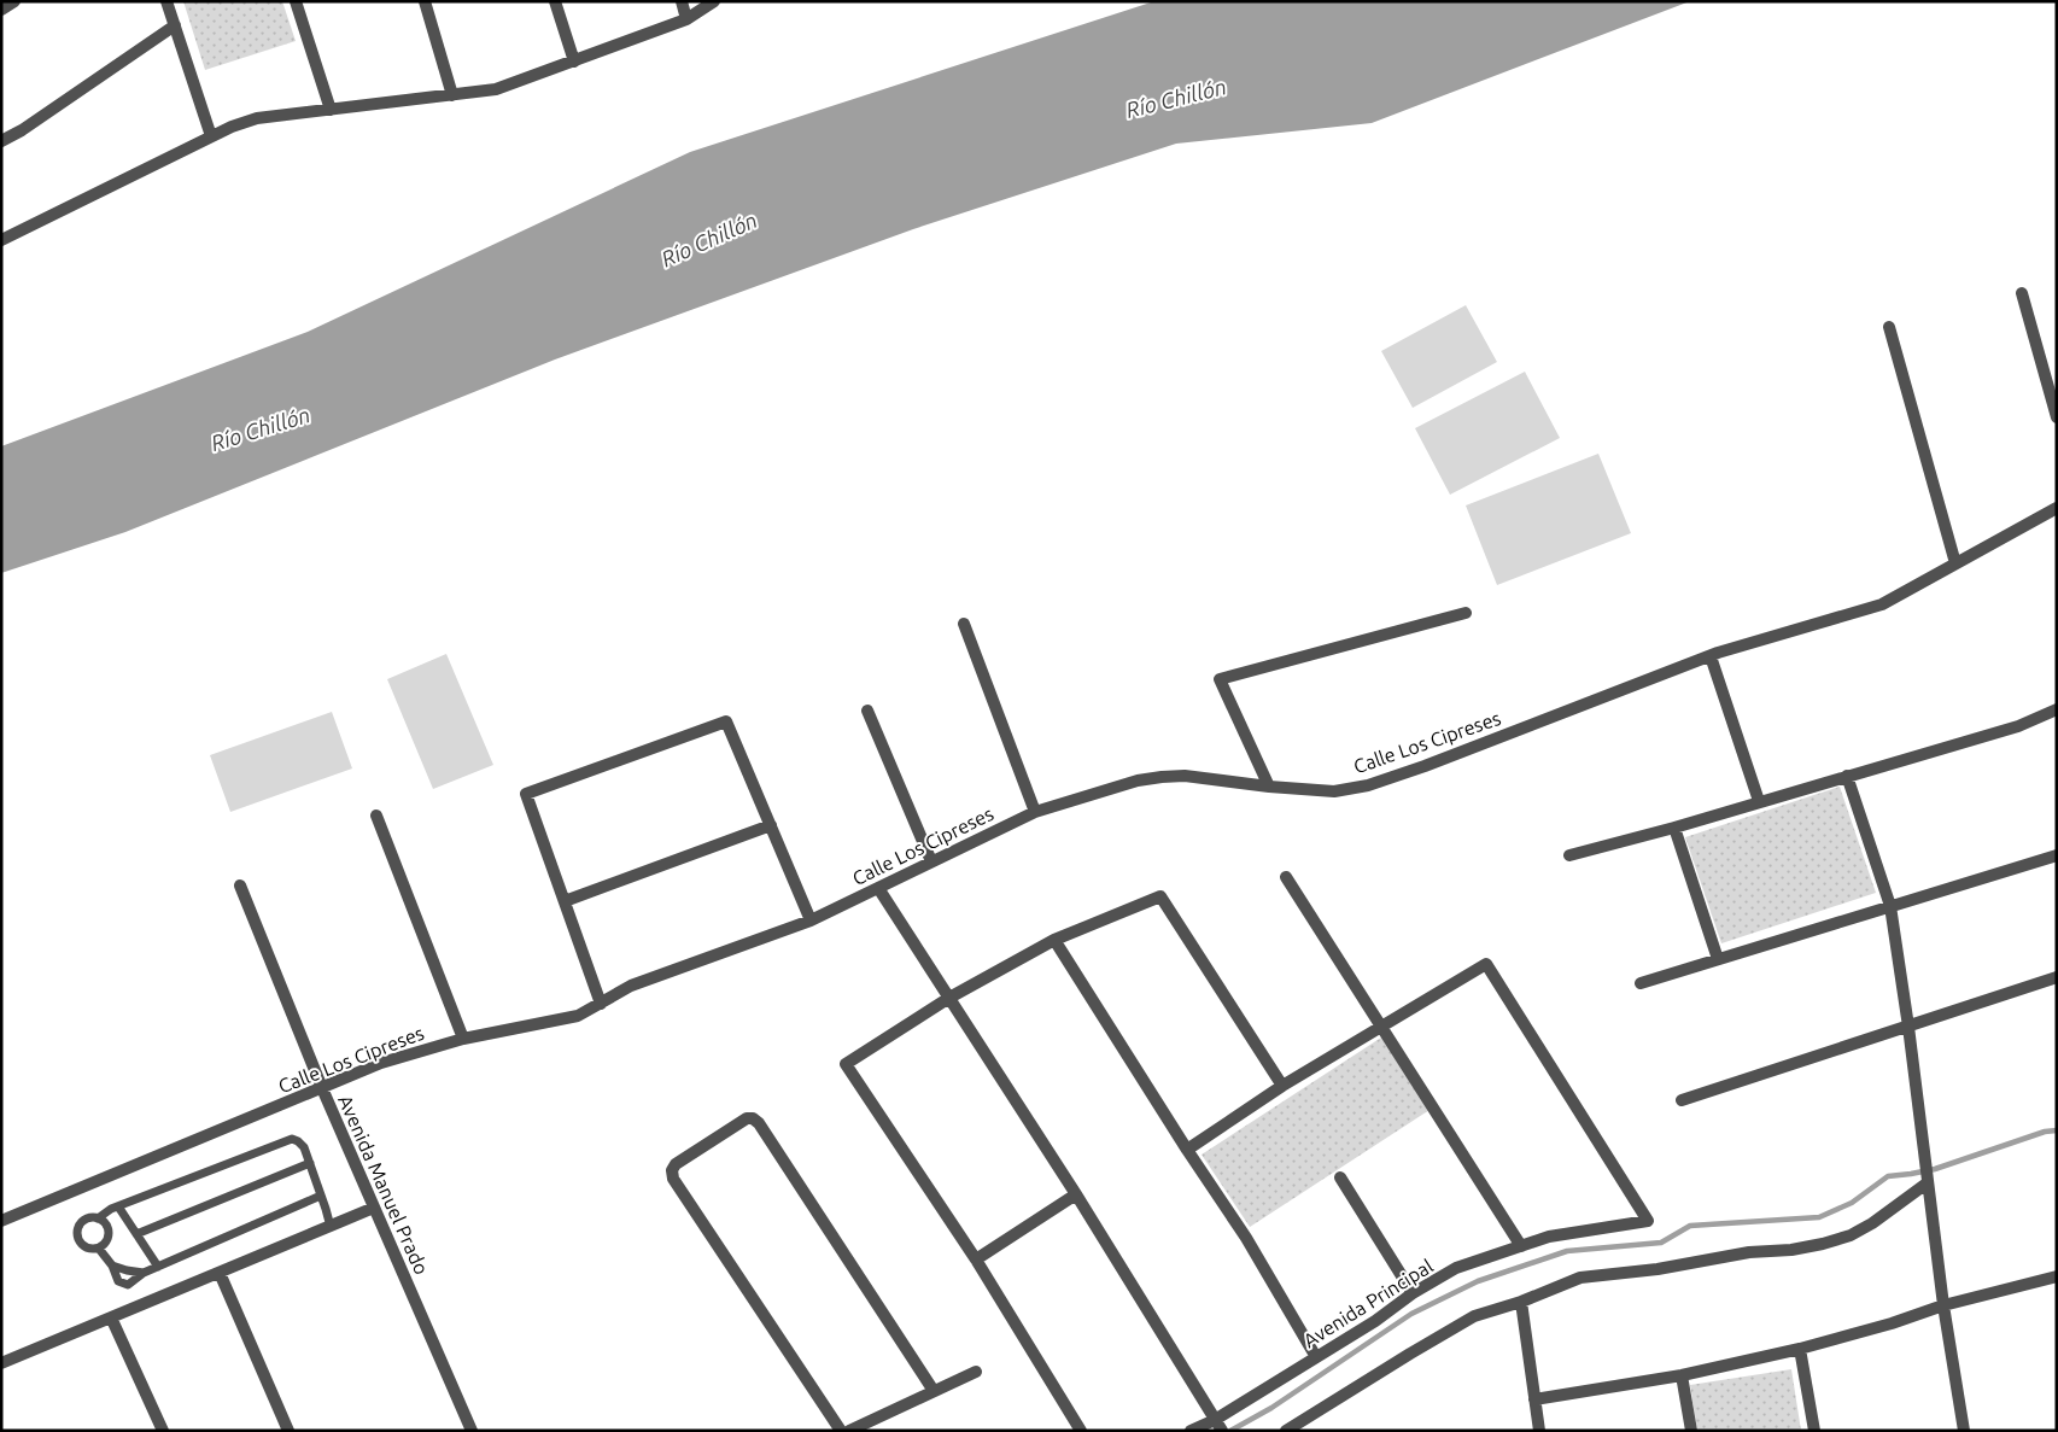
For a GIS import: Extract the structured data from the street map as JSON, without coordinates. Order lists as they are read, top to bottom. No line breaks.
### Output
{"streets":{"street":["Calle Los Cipreses","Avenida Manuel Prado","Avenida Principal"]},"crossings":[["Calle Los Cipreses","Avenida Manuel Prado"]],"water":["Río Chillón"]}
